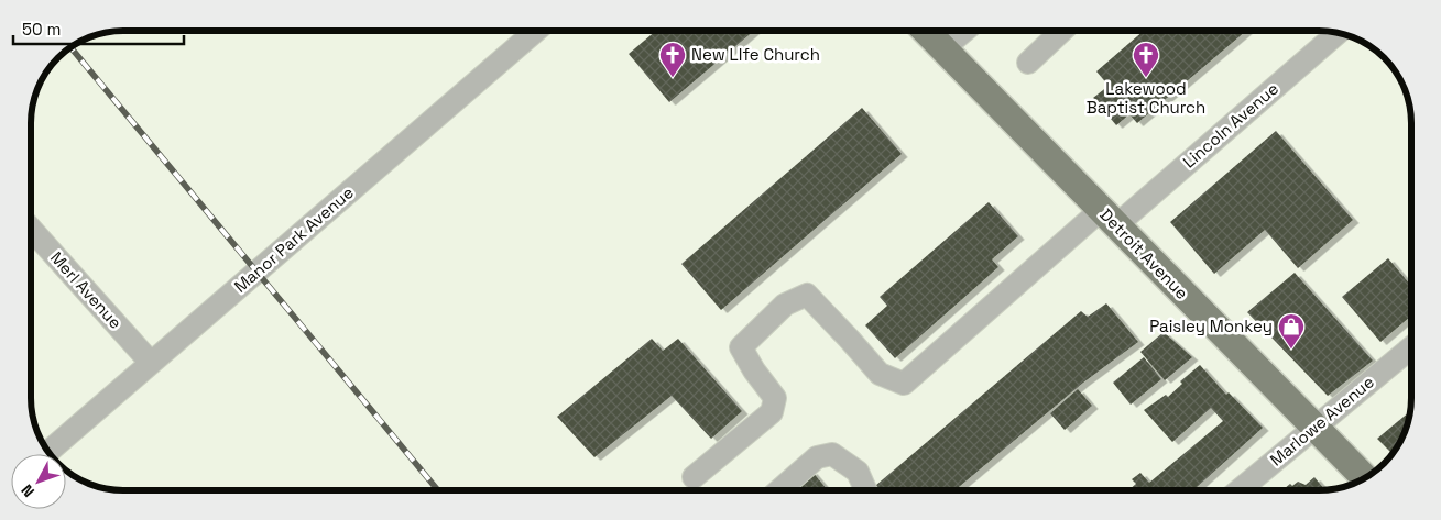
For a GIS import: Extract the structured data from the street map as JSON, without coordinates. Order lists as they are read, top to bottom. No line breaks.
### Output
{"streets":{"main road":["Detroit Avenue"],"street":["Lincoln Avenue","Manor Park Avenue","Merl Avenue","Marlowe Avenue"]},"crossings":[["Lincoln Avenue","Detroit Avenue"],["Manor Park Avenue","Merl Avenue"],["Detroit Avenue","Marlowe Avenue"]],"places":{"church":["New LIfe Church","Lakewood Baptist Church"],"shop":["Paisley Monkey"]},"scale_bar":"50 m","north":"bottom left"}
